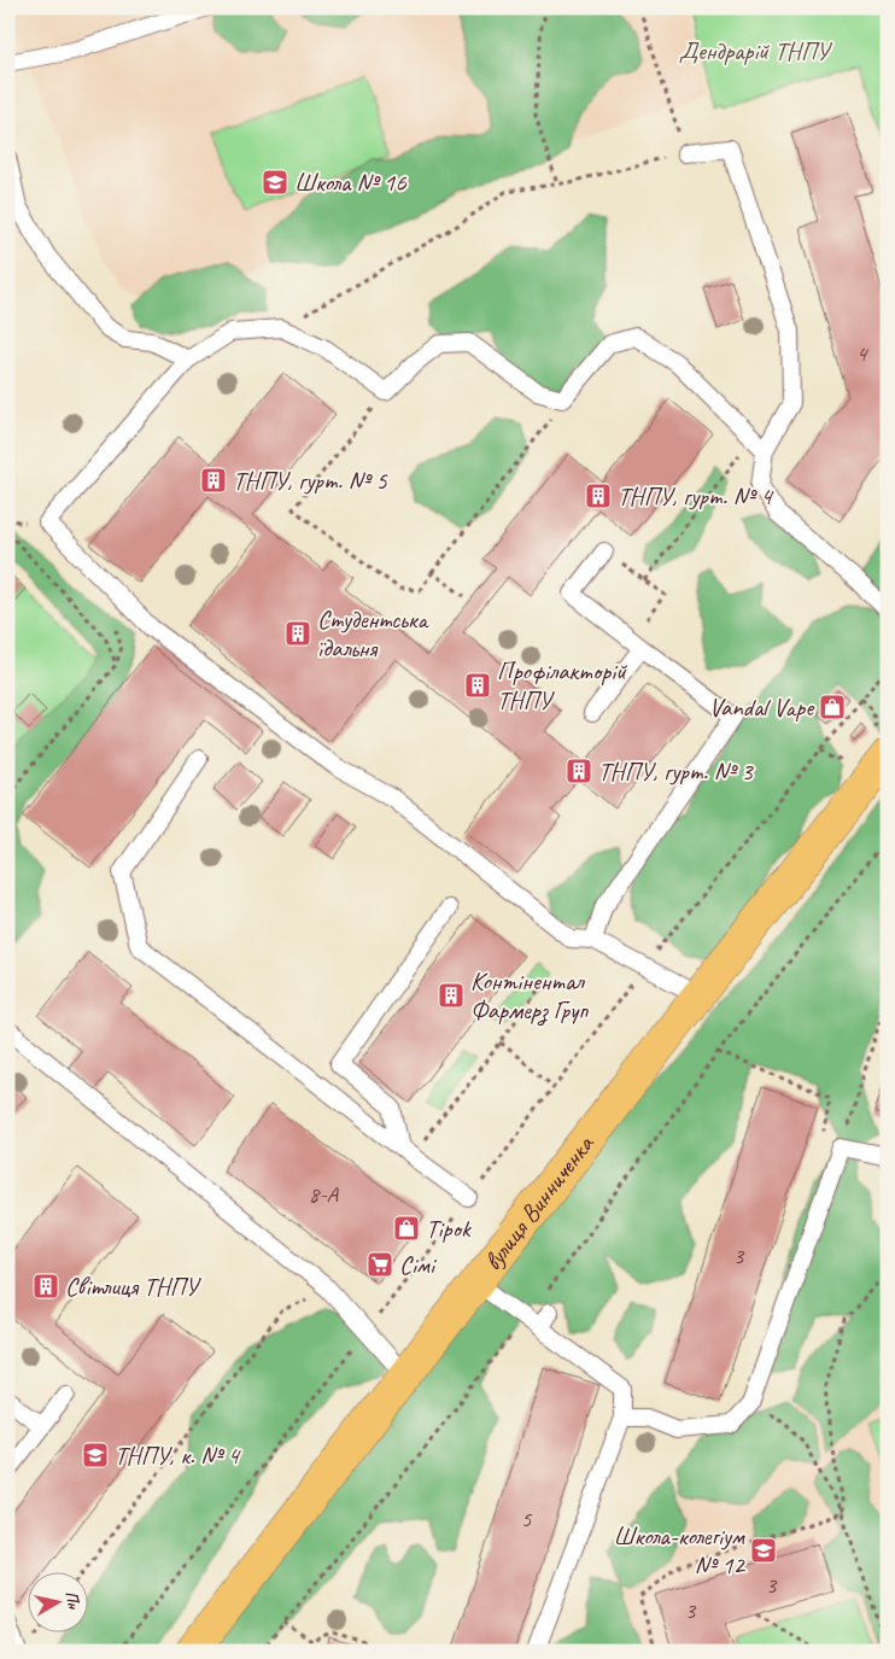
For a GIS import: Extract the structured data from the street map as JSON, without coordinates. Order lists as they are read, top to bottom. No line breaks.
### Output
{"streets":{"main road":["вулиця Винниченка"]},"parks":["Дендрарій ТНПУ"],"places":{"school or university":["Школа № 16","ТНПУ, к. № 4","Школа-колегіум № 12"],"building":["ТНПУ, гурт. № 5","ТНПУ, гурт. № 4","Студентська їдальня","Профілакторій ТНПУ","ТНПУ, гурт. № 3","Контінентал Фармерз Груп","Світлиця ТНПУ"],"shop":["Vandal Vape","Tipok"],"supermarket":["Сімі"]},"house_numbers":["4","8-А","3","5","3","3"],"north":"right"}
